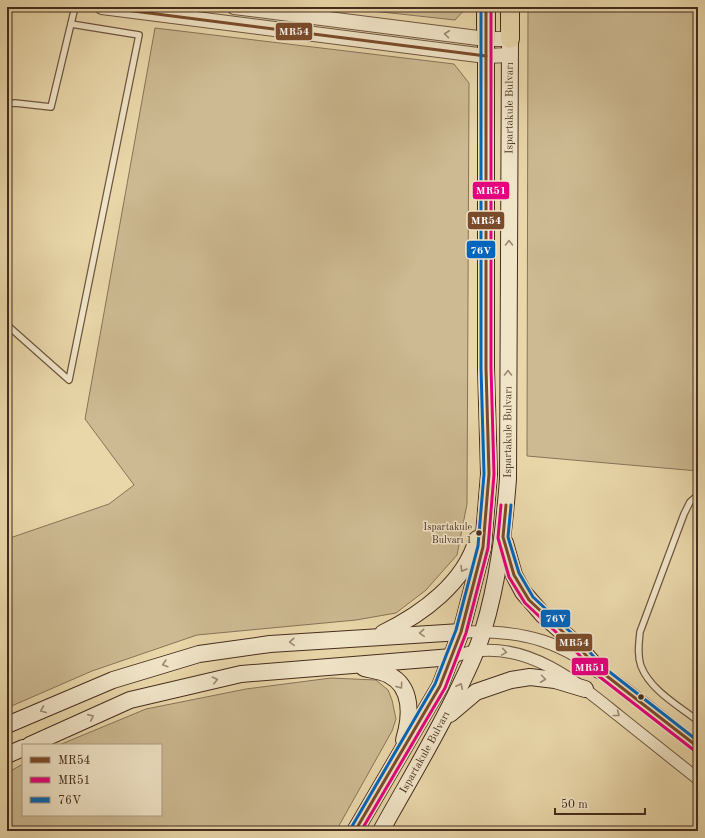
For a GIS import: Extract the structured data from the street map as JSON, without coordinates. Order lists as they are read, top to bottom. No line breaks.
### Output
{"streets":{"main road":["Ispartakule Bulvarı"]},"places":["Ispartakule Bulvarı 1"],"lines":["transit line MR54","transit line MR51","transit line 76V"],"legend":["MR54","MR51","76V"],"scale_bar":"50 m"}
